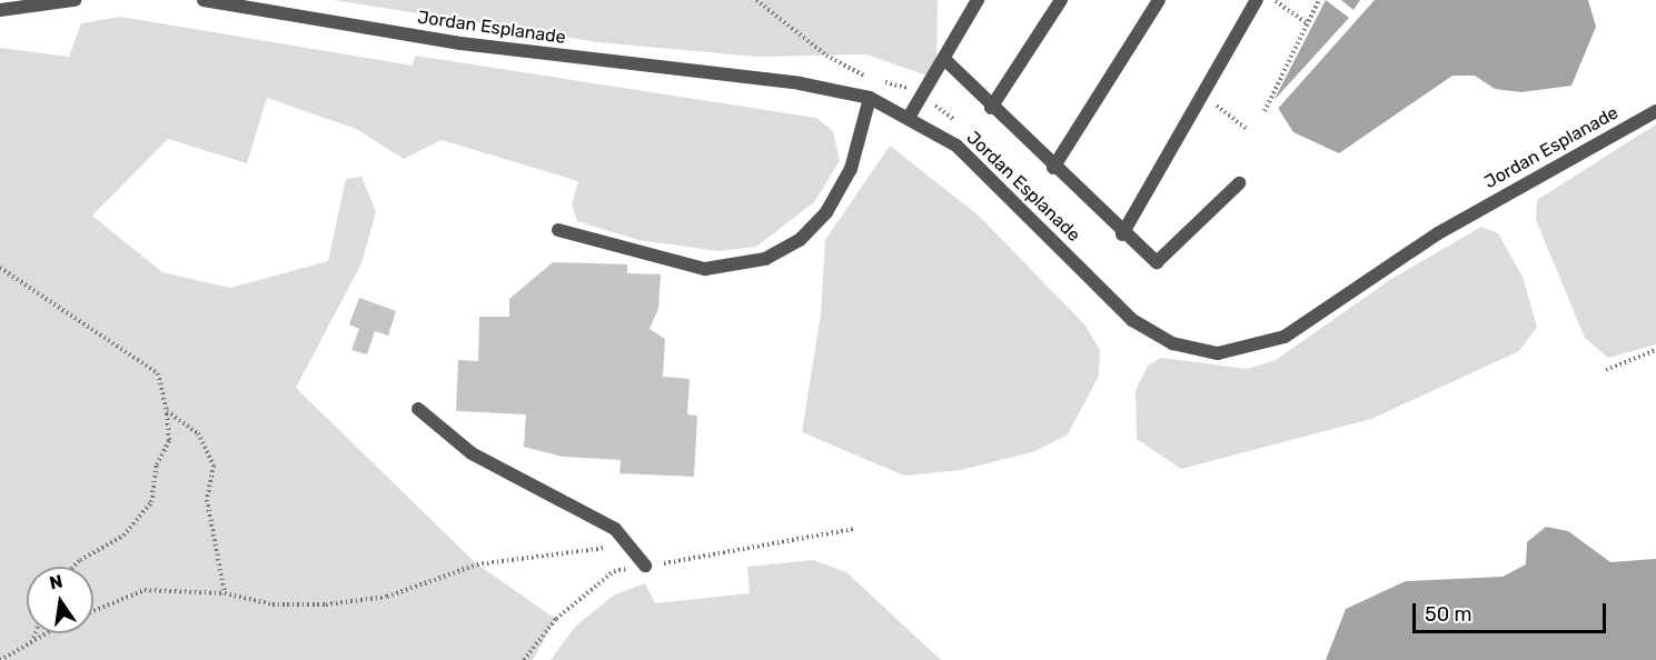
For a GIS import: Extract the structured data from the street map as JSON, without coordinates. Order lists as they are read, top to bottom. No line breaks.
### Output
{"streets":{"street":["Jordan Esplanade"]},"scale_bar":"50 m","north":"top"}
